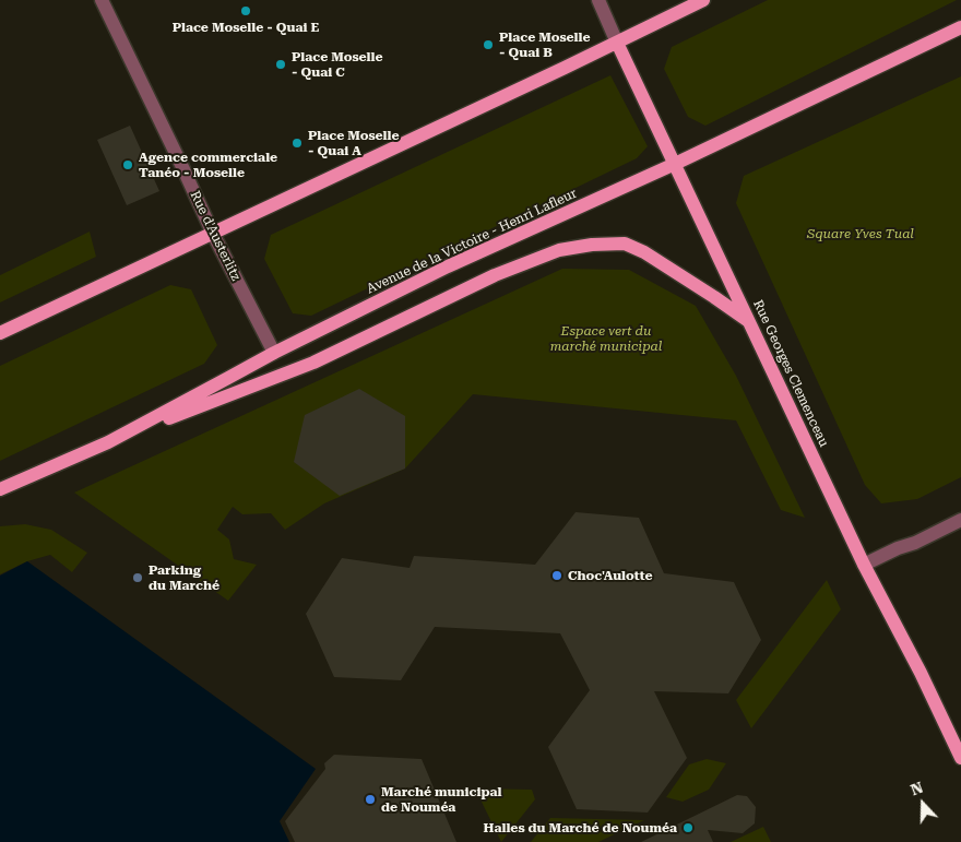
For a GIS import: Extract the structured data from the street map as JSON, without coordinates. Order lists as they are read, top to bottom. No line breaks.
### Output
{"streets":{"main road":["Avenue de la Victoire - Henri Lafleur","Rue Georges Clemenceau"],"street":["Rue d'Austerlitz"]},"crossings":[["Rue d'Austerlitz","Avenue de la Victoire - Henri Lafleur"],["Avenue de la Victoire - Henri Lafleur","Rue Georges Clemenceau"]],"parks":["Square Yves Tual","Espace vert du marché municipal"],"places":["Place Moselle - Quai E","Place Moselle - Quai B","Place Moselle - Quai C","Place Moselle - Quai A","Agence commerciale Tanéo - Moselle","Choc'Aulotte","Parking du Marché","Marché municipal de Nouméa","Halles du Marché de Nouméa"],"north":"top"}
